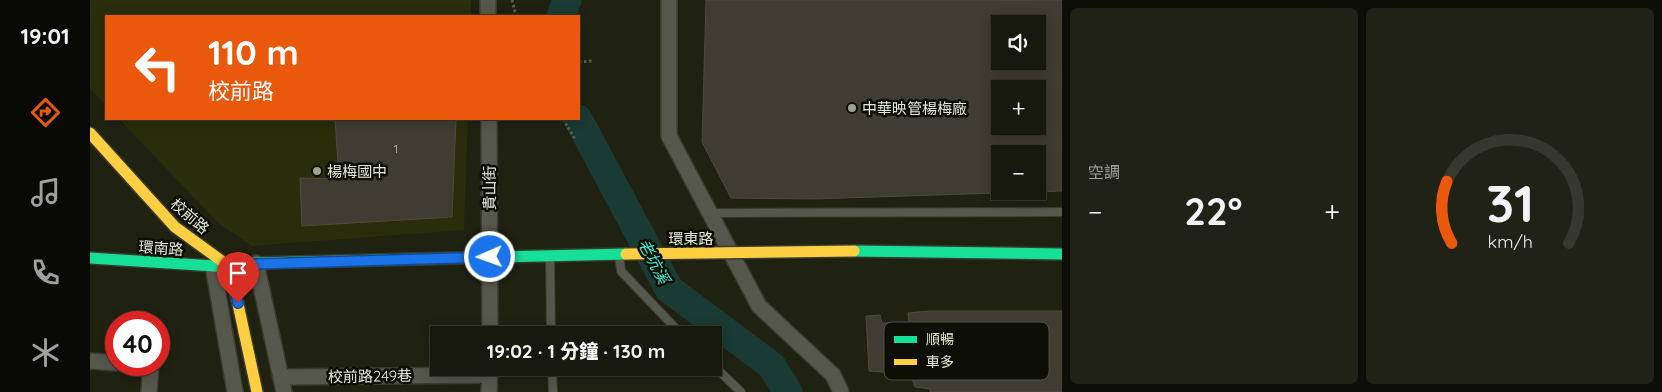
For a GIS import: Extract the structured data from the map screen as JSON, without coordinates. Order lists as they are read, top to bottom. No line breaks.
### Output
{"streets":{"street":["貴山街","校前路","環東路","環南路","校前路249巷"]},"crossings":[["貴山街","環東路"],["校前路","環東路"],["校前路","環南路"],["環東路","環南路"]],"water":["老坑溪"],"places":["中華映管楊梅廠","楊梅國中"],"house_numbers":["1"],"legend":["順暢","車多"],"page":{"tabs":"19:01","tile":"空調","map_buttons":["+","−"],"turn":["110 m","校前路"],"heat":["−","22°","+"],"limit":"40","trip":"19:02 · 1 分鐘 · 130 m","gauge":["31","km/h"]}}
